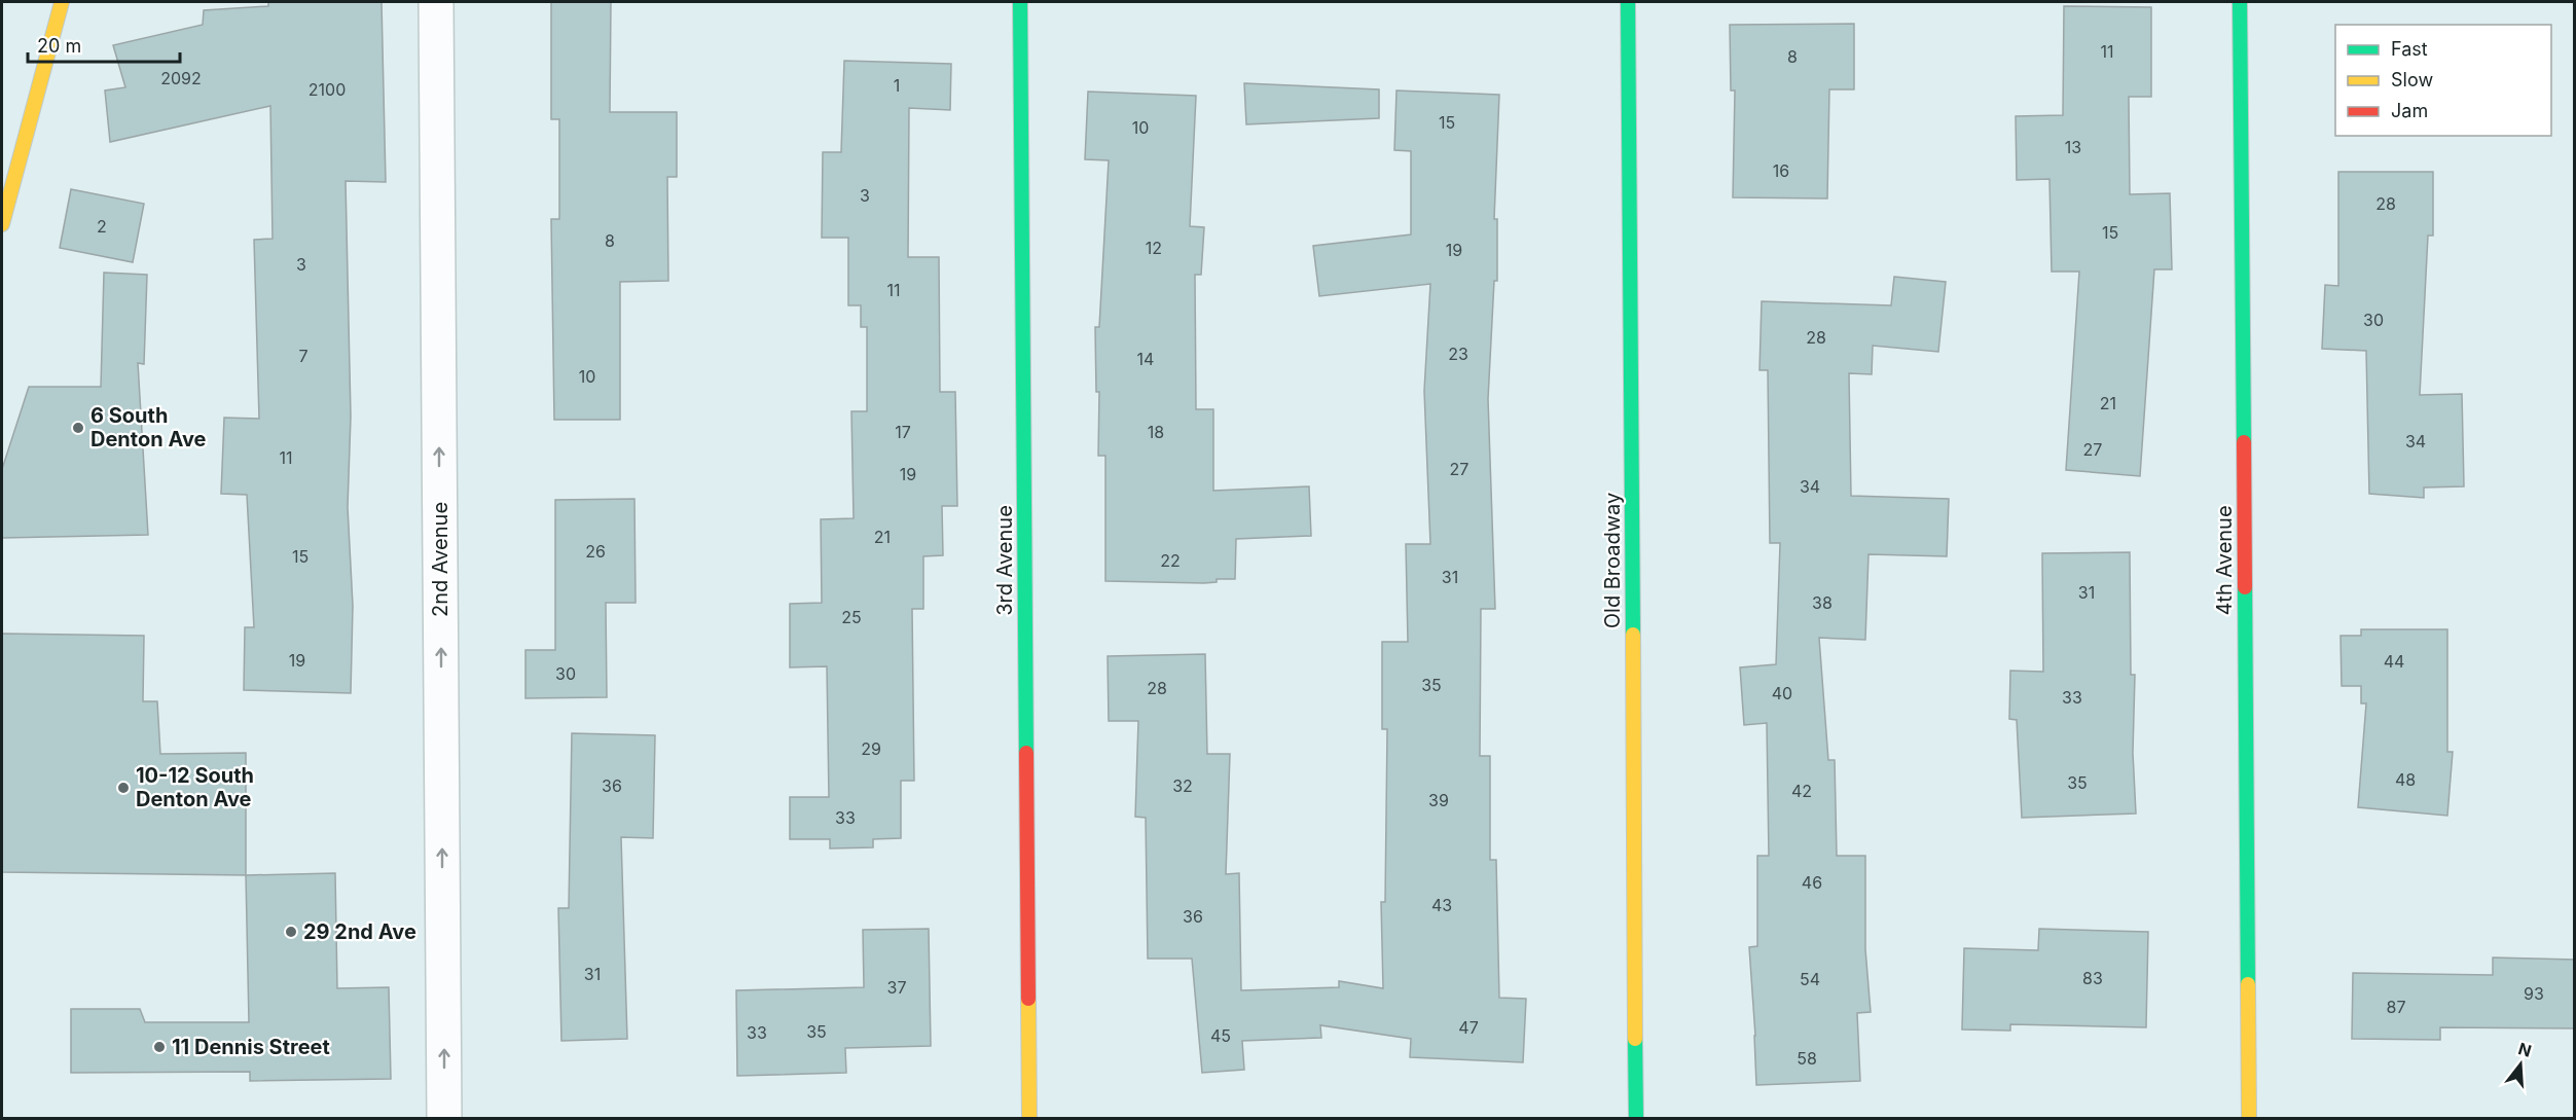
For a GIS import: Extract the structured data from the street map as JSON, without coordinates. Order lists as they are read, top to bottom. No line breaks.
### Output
{"streets":{"street":["2nd Avenue","3rd Avenue","Old Broadway","4th Avenue"]},"one_way":["2nd Avenue"],"places":["6 South Denton Ave","10-12 South Denton Ave","29 2nd Ave","11 Dennis Street"],"house_numbers":["11","8","2092","1","2100","15","10","13","16","3","28","2","15","8","12","19","3","11","30","28","23","7","14","10","21","17","18","34","27","11","27","19","34","21","26","15","22","31","31","38","25","19","44","30","35","28","40","33","29","48","35","36","32","42","39","33","46","43","36","31","83","54","37","93","87","47","35","33","45","58"],"legend":["Fast","Slow","Jam"],"scale_bar":"20 m","north":"top"}
